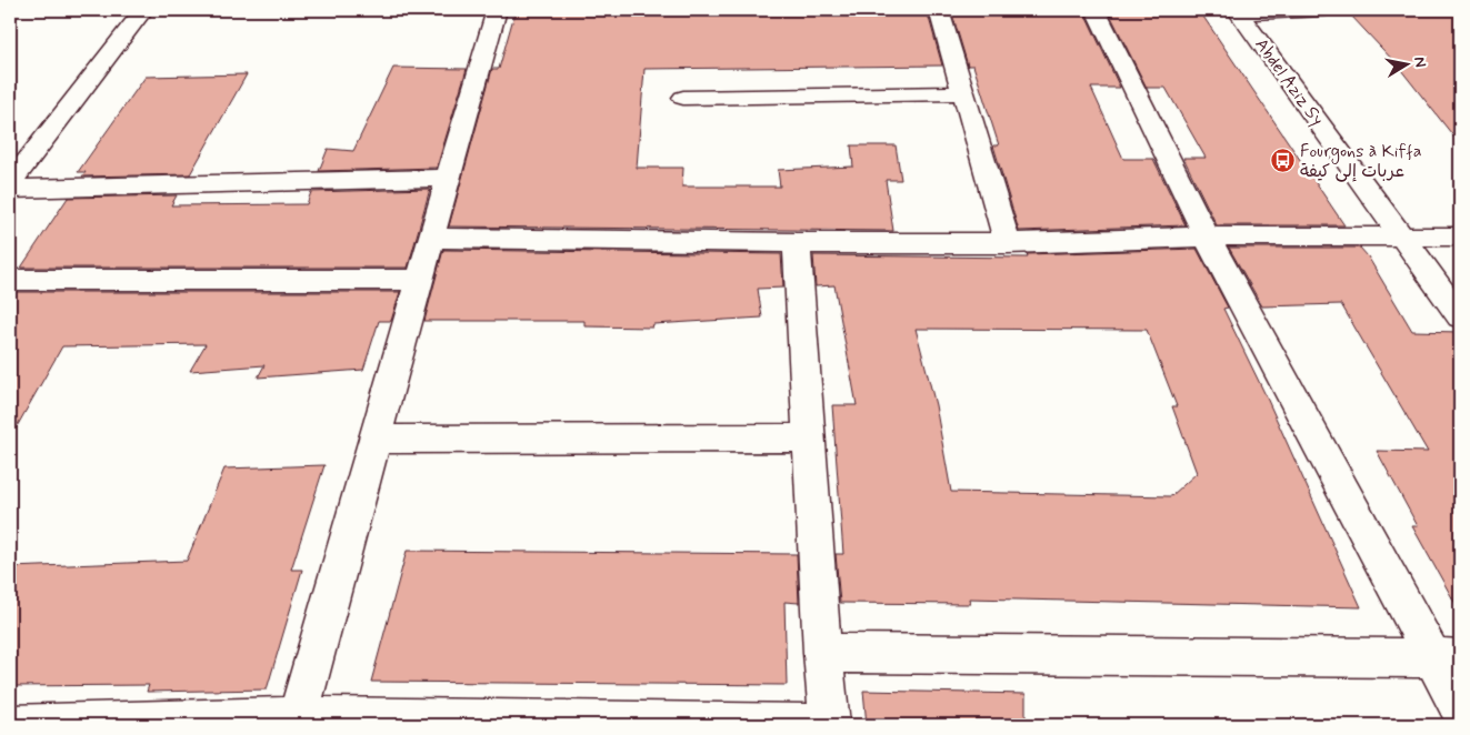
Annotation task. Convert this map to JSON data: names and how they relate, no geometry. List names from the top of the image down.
{
  "streets": {
    "street": ["Abdel Aziz Sy"]
  },
  "places": {
    "bus stop": ["Fourgons à Kiffa عربات إلى كيفة"]
  },
  "north": "right"
}
